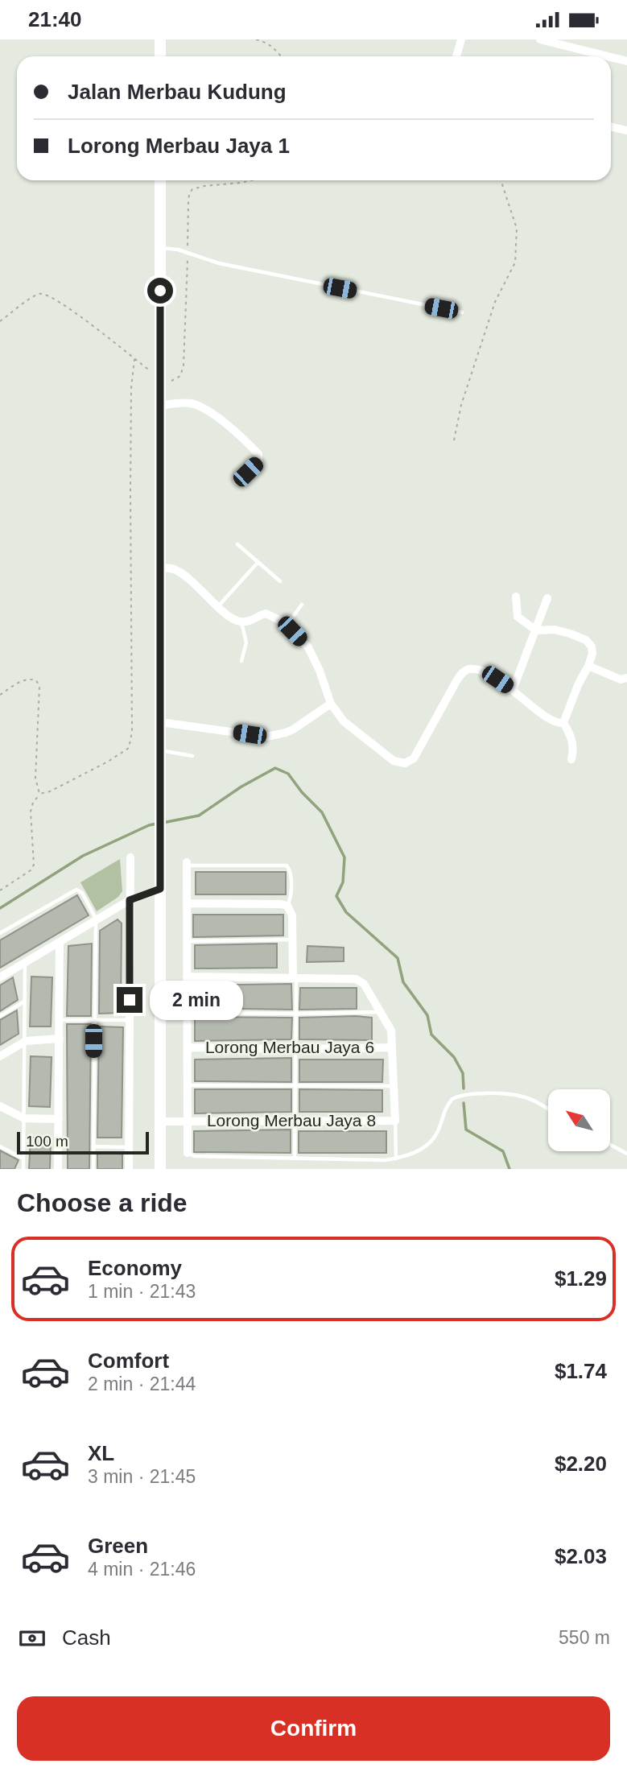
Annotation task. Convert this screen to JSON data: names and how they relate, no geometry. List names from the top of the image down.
{
  "streets": {
    "street": ["Lorong Merbau Jaya 6", "Lorong Merbau Jaya 8"]
  },
  "scale_bar": "100 m",
  "north": "top left",
  "page": {
    "status": "21:40",
    "banner": ["Jalan Merbau Kudung", "Lorong Merbau Jaya 1"],
    "bubble": "2 min",
    "scale": "100 m",
    "heading": "Choose a ride",
    "list": [
      {
        "name": "Economy",
        "note": "1 min · 21:43",
        "value": "$1.29"
      },
      {
        "name": "Comfort",
        "note": "2 min · 21:44",
        "value": "$1.74"
      },
      {
        "name": "XL",
        "note": "3 min · 21:45",
        "value": "$2.20"
      },
      {
        "name": "Green",
        "note": "4 min · 21:46",
        "value": "$2.03"
      }
    ],
    "pay": ["Cash", "550 m"],
    "buttons": "Confirm"
  }
}
